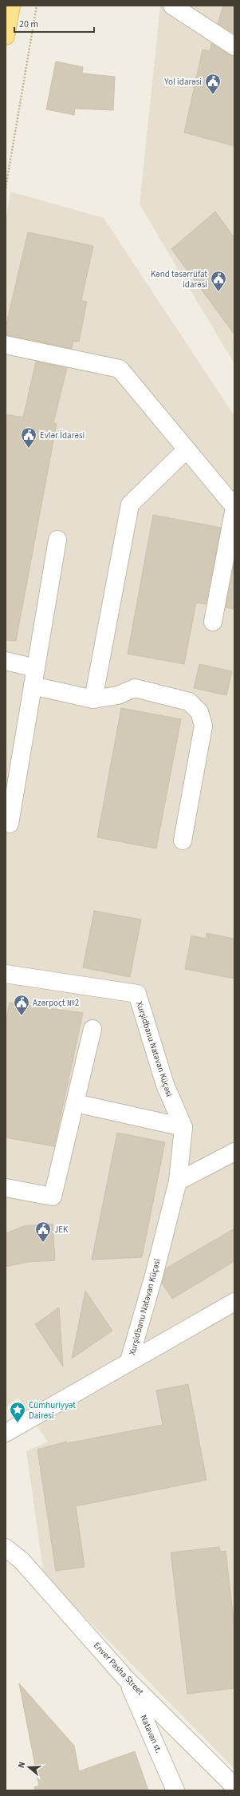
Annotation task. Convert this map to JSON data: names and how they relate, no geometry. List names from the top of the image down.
{
  "streets": {
    "street": ["Xurşidbanu Natəvan Küçəsi", "Enver Pasha Street", "Natavan st."]
  },
  "crossings": [
    ["Enver Pasha Street", "Natavan st."]
  ],
  "places": {
    "public building": [
      "Yol idarəsi",
      "Kənd təsərrüfat idarəsi",
      "Evlər İdarəsi",
      "Azərpoçt №2",
      "JEK"
    ],
    "place": ["Cümhuriyyət Dairəsi"]
  },
  "scale_bar": "20 m",
  "north": "left"
}
